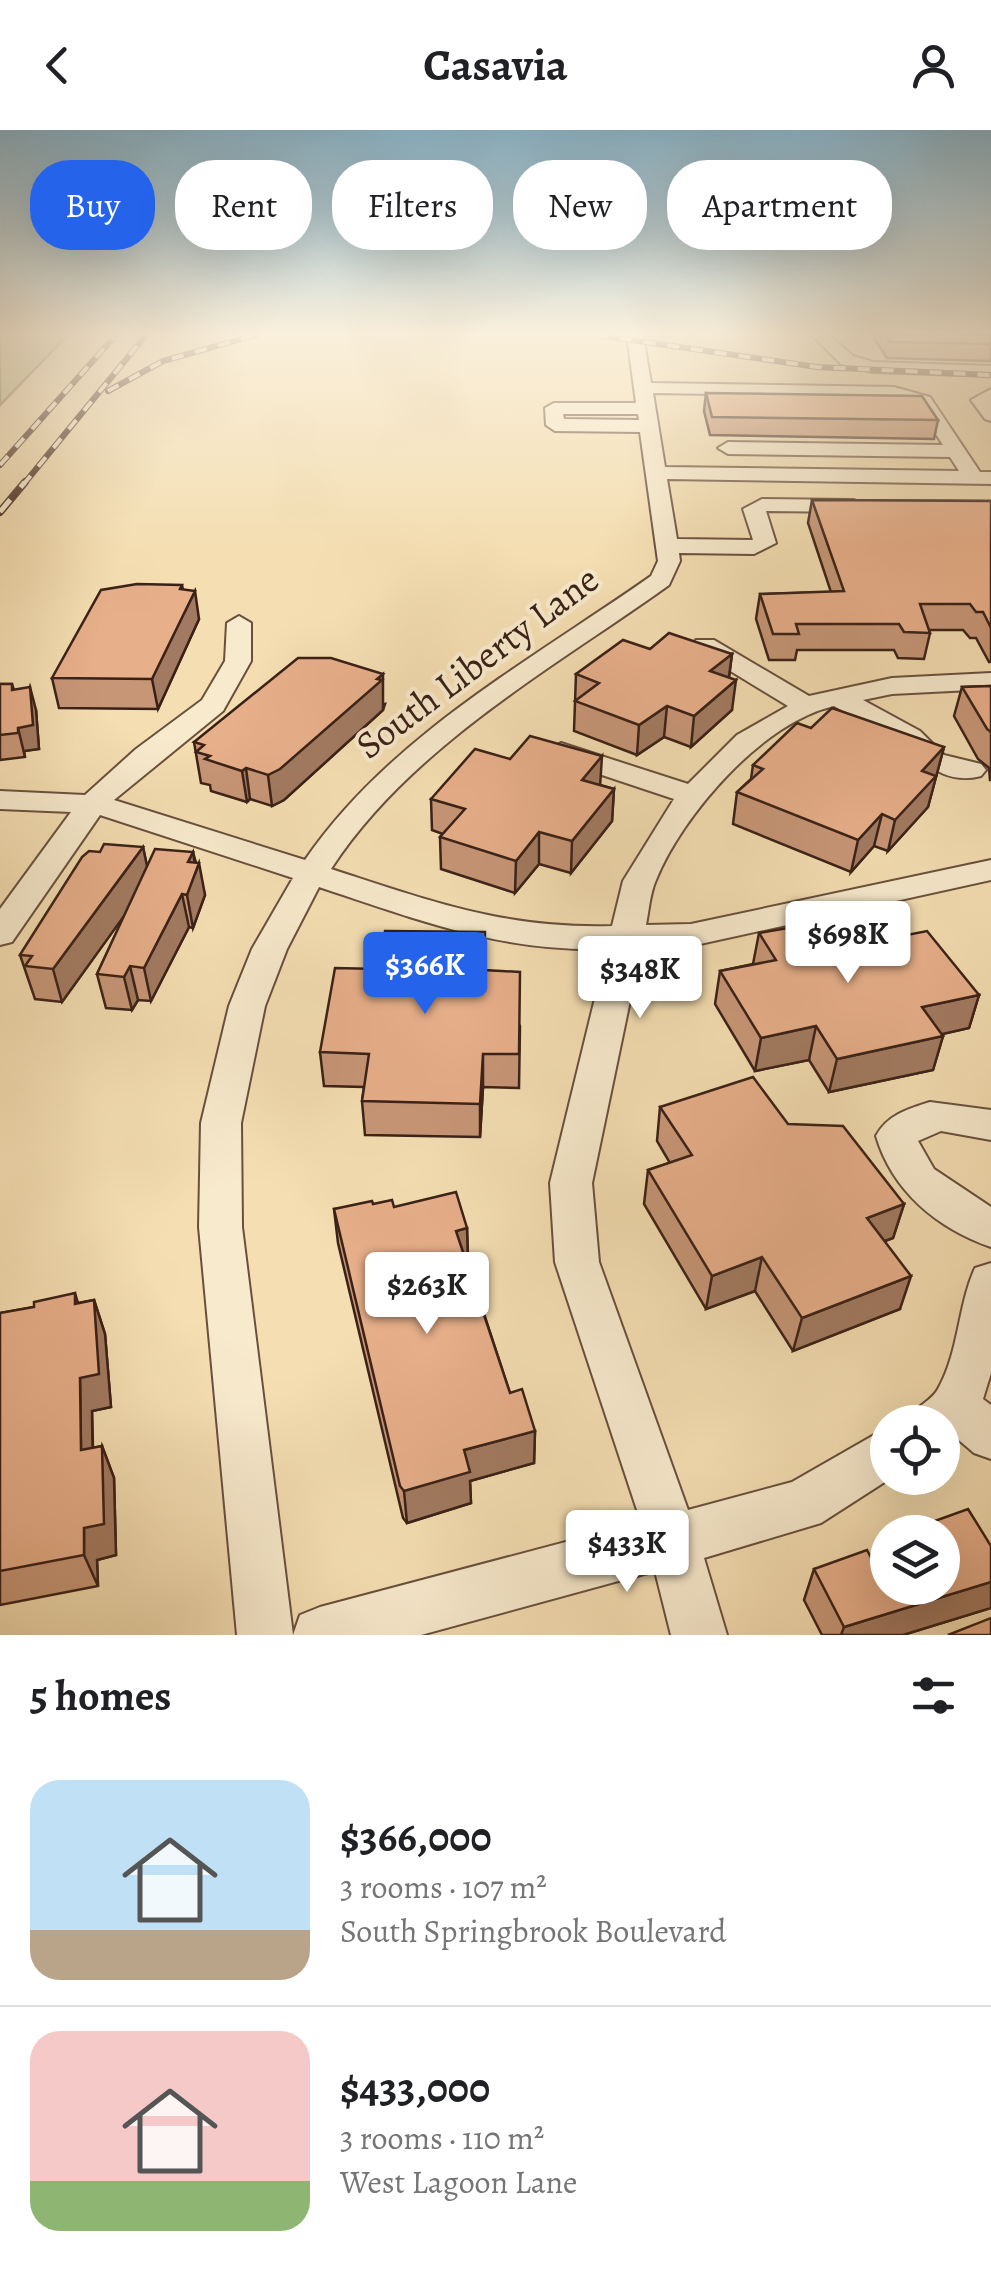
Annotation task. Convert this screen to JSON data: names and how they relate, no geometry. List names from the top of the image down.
{
  "streets": {
    "street": ["South Liberty Lane"]
  },
  "page": {
    "header": "Casavia",
    "chip": [
      "Buy",
      "Rent",
      "Filters",
      "New",
      "Apartment"
    ],
    "price": [
      "$698K",
      "$366K",
      "$348K",
      "$263K",
      "$433K"
    ],
    "heading": "5 homes",
    "list": [
      {
        "name": "$366,000",
        "note": "3 rooms · 107 m² · South Springbrook Boulevard"
      },
      {
        "name": "$433,000",
        "note": "3 rooms · 110 m² · West Lagoon Lane"
      }
    ]
  }
}
